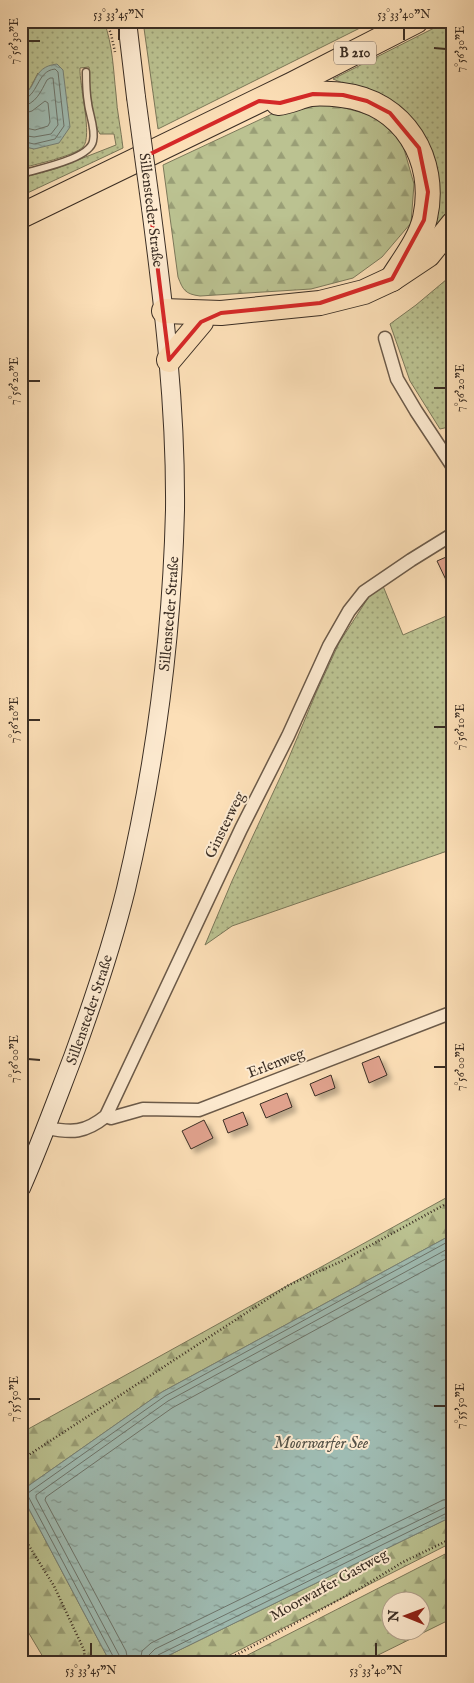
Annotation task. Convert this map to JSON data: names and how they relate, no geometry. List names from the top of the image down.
{
  "streets": {
    "highway": ["B 210"],
    "street": ["Sillensteder Straße", "Ginsterweg", "Erlenweg"],
    "path": ["Moorwarfer Gastweg"]
  },
  "crossings": [
    ["Ginsterweg", "Erlenweg"]
  ],
  "water": ["Moorwarfer See"],
  "north": "left",
  "coordinates": [
    "53°33'45\"N",
    "53°33'40\"N",
    "7°56'30\"E",
    "7°56'20\"E",
    "7°56'10\"E",
    "7°56'00\"E",
    "7°55'50\"E"
  ]
}
